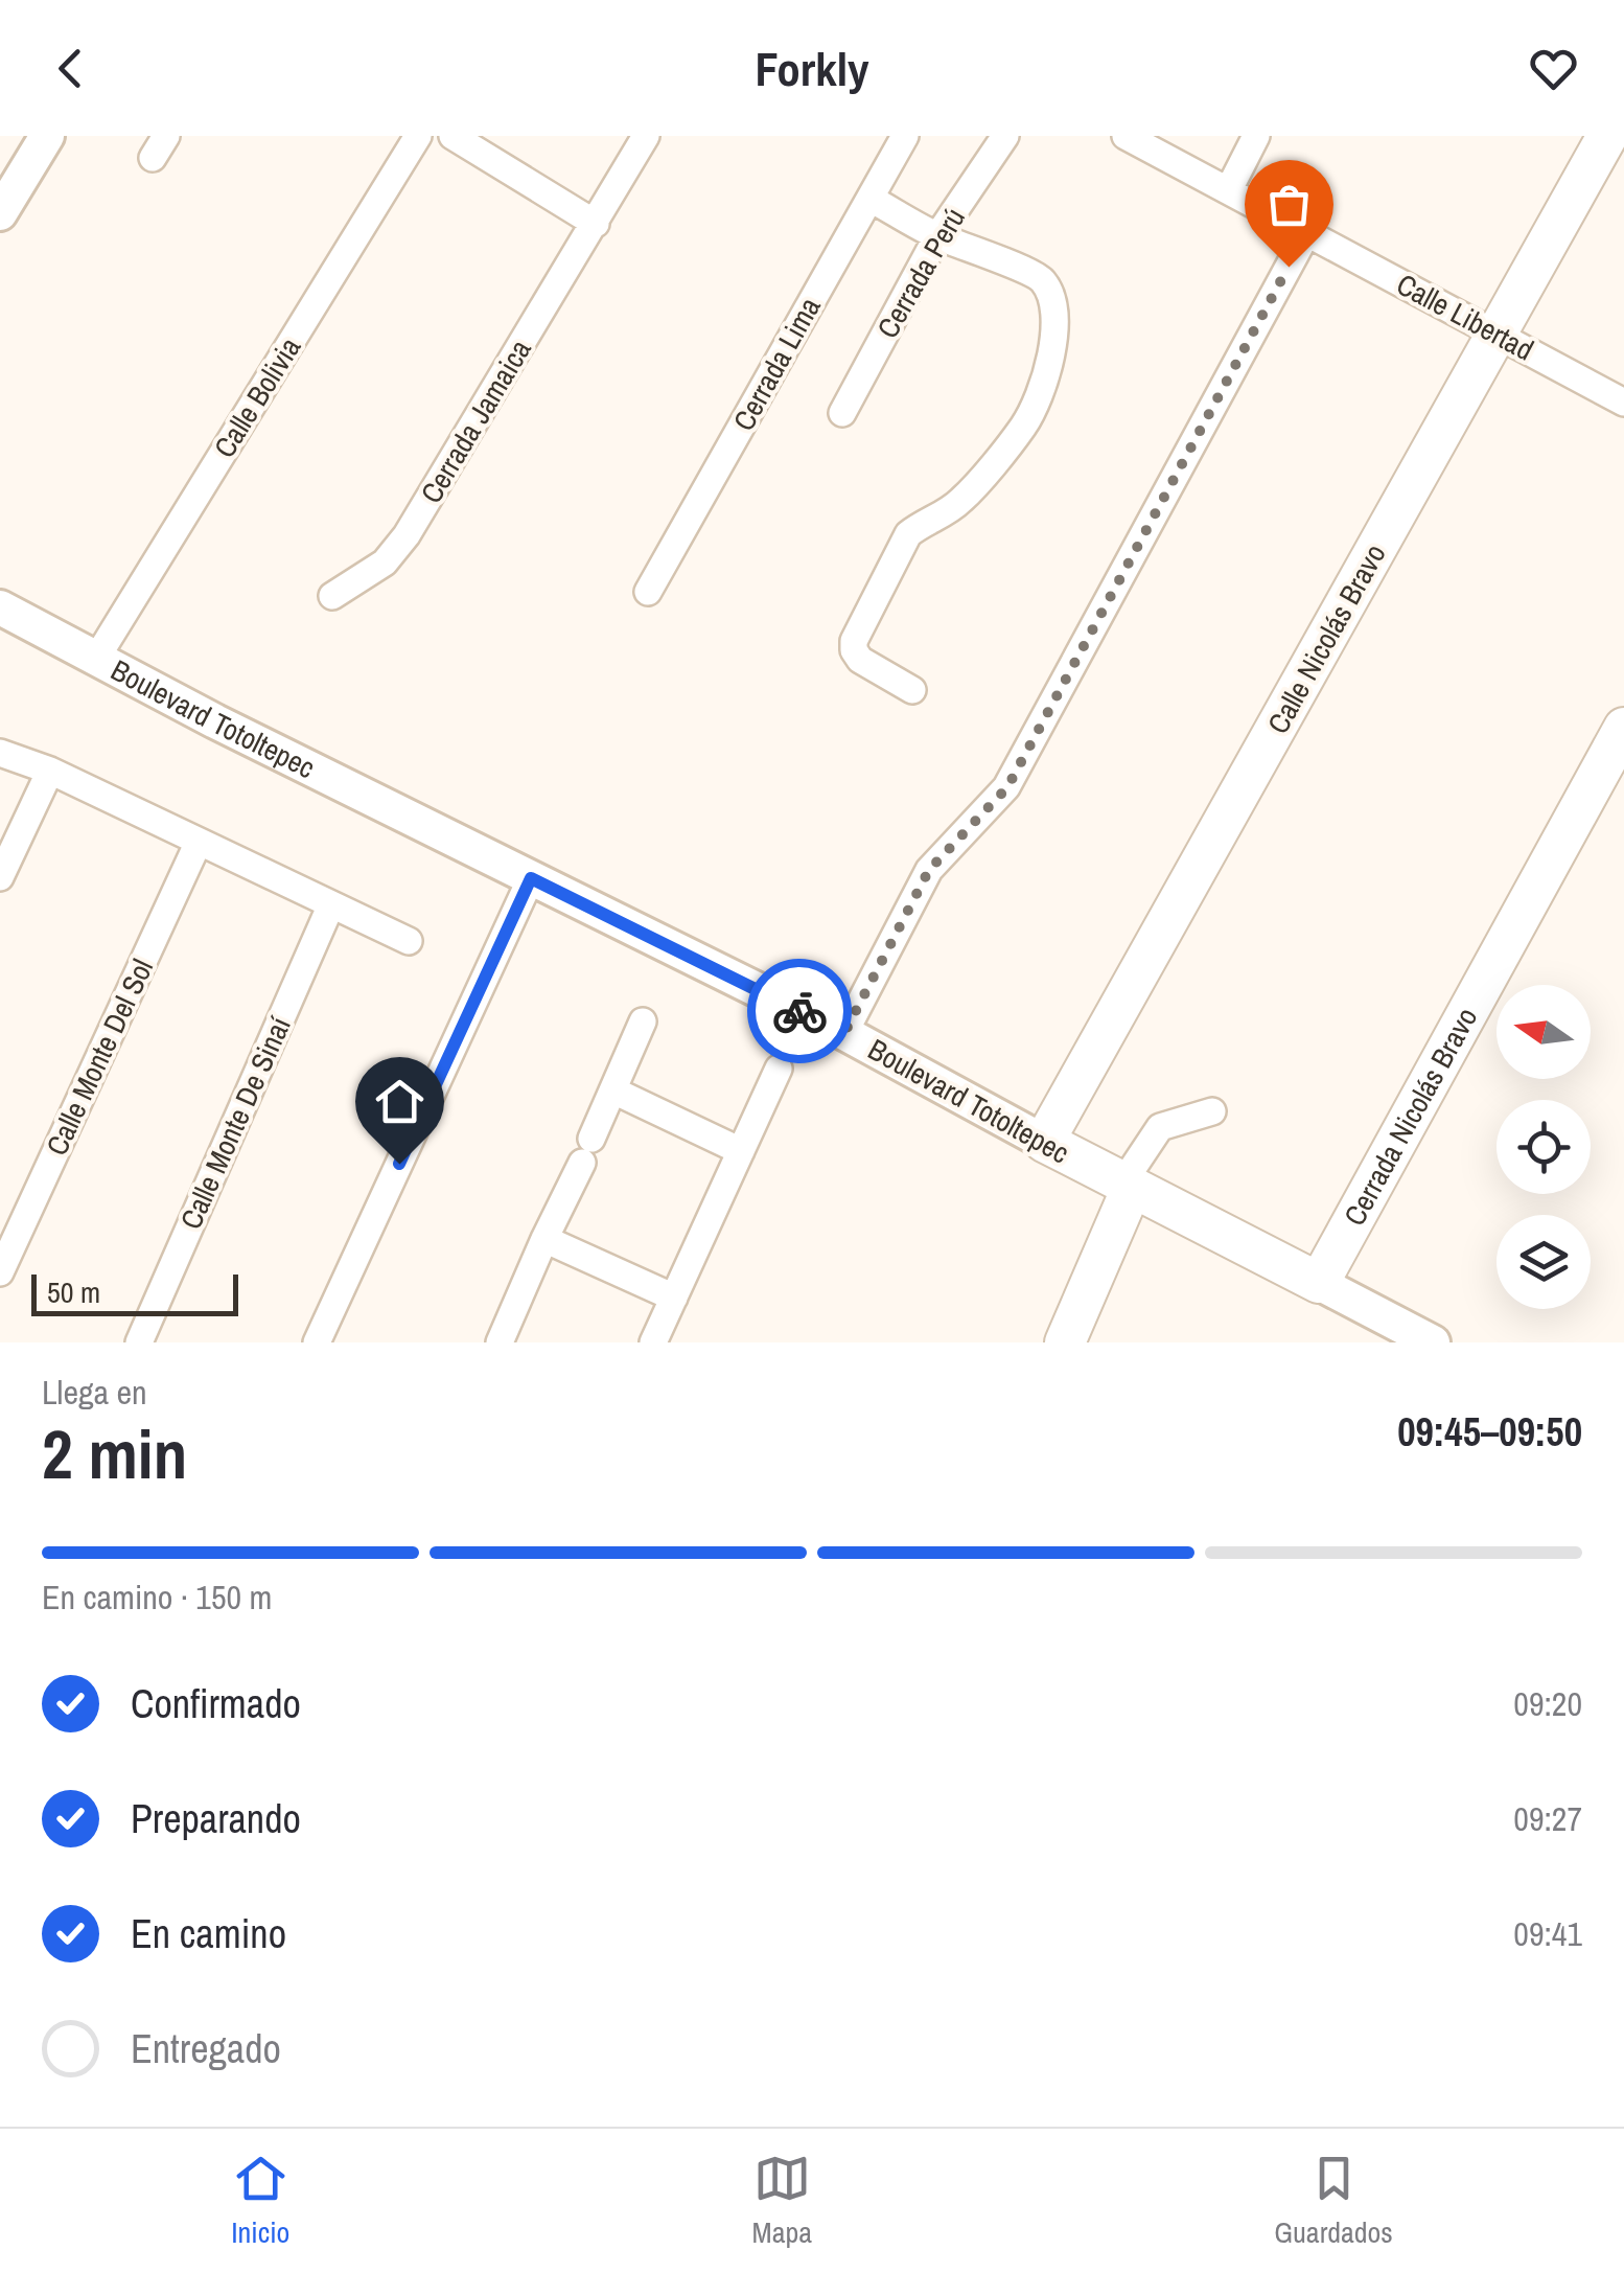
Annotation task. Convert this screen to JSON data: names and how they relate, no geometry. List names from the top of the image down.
{
  "streets": {
    "main road": ["Calle Nicolás Bravo", "Boulevard Totoltepec", "Cerrada Nicolás Bravo"],
    "street": [
      "Cerrada Perú",
      "Calle Libertad",
      "Cerrada Lima",
      "Calle Bolivia",
      "Cerrada Jamaica",
      "Calle Monte Del Sol",
      "Calle Monte De Sinaí"
    ]
  },
  "crossings": [
    ["Calle Libertad", "Calle Nicolás Bravo"],
    ["Calle Bolivia", "Boulevard Totoltepec"],
    ["Calle Nicolás Bravo", "Boulevard Totoltepec"],
    ["Boulevard Totoltepec", "Cerrada Nicolás Bravo"]
  ],
  "scale_bar": "50 m",
  "north": "left",
  "page": {
    "header": "Forkly",
    "scale": "50 m",
    "heading": ["2 min", "Llega en", "09:45–09:50"],
    "bar": "En camino · 150 m",
    "list": [
      ["Confirmado", "09:20"],
      ["Preparando", "09:27"],
      ["En camino", "09:41"],
      "Entregado"
    ],
    "tabs": ["Inicio", "Mapa", "Guardados"]
  }
}
